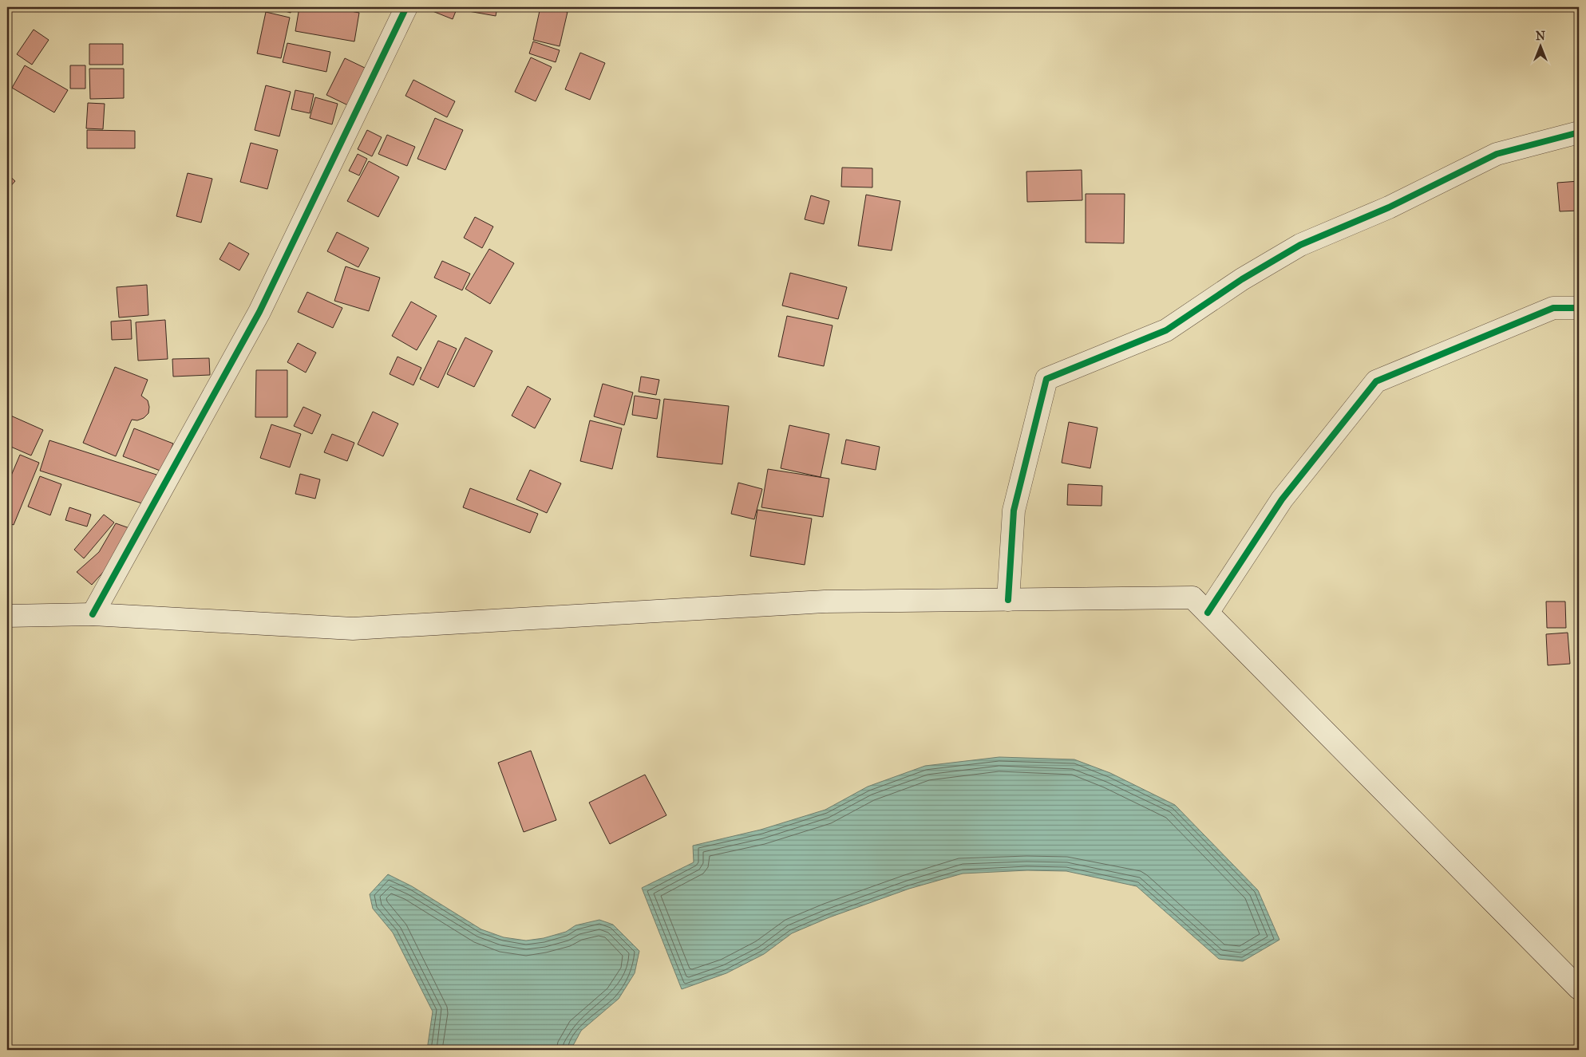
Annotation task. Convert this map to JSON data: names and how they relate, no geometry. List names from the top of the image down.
{
  "north": "top"
}
